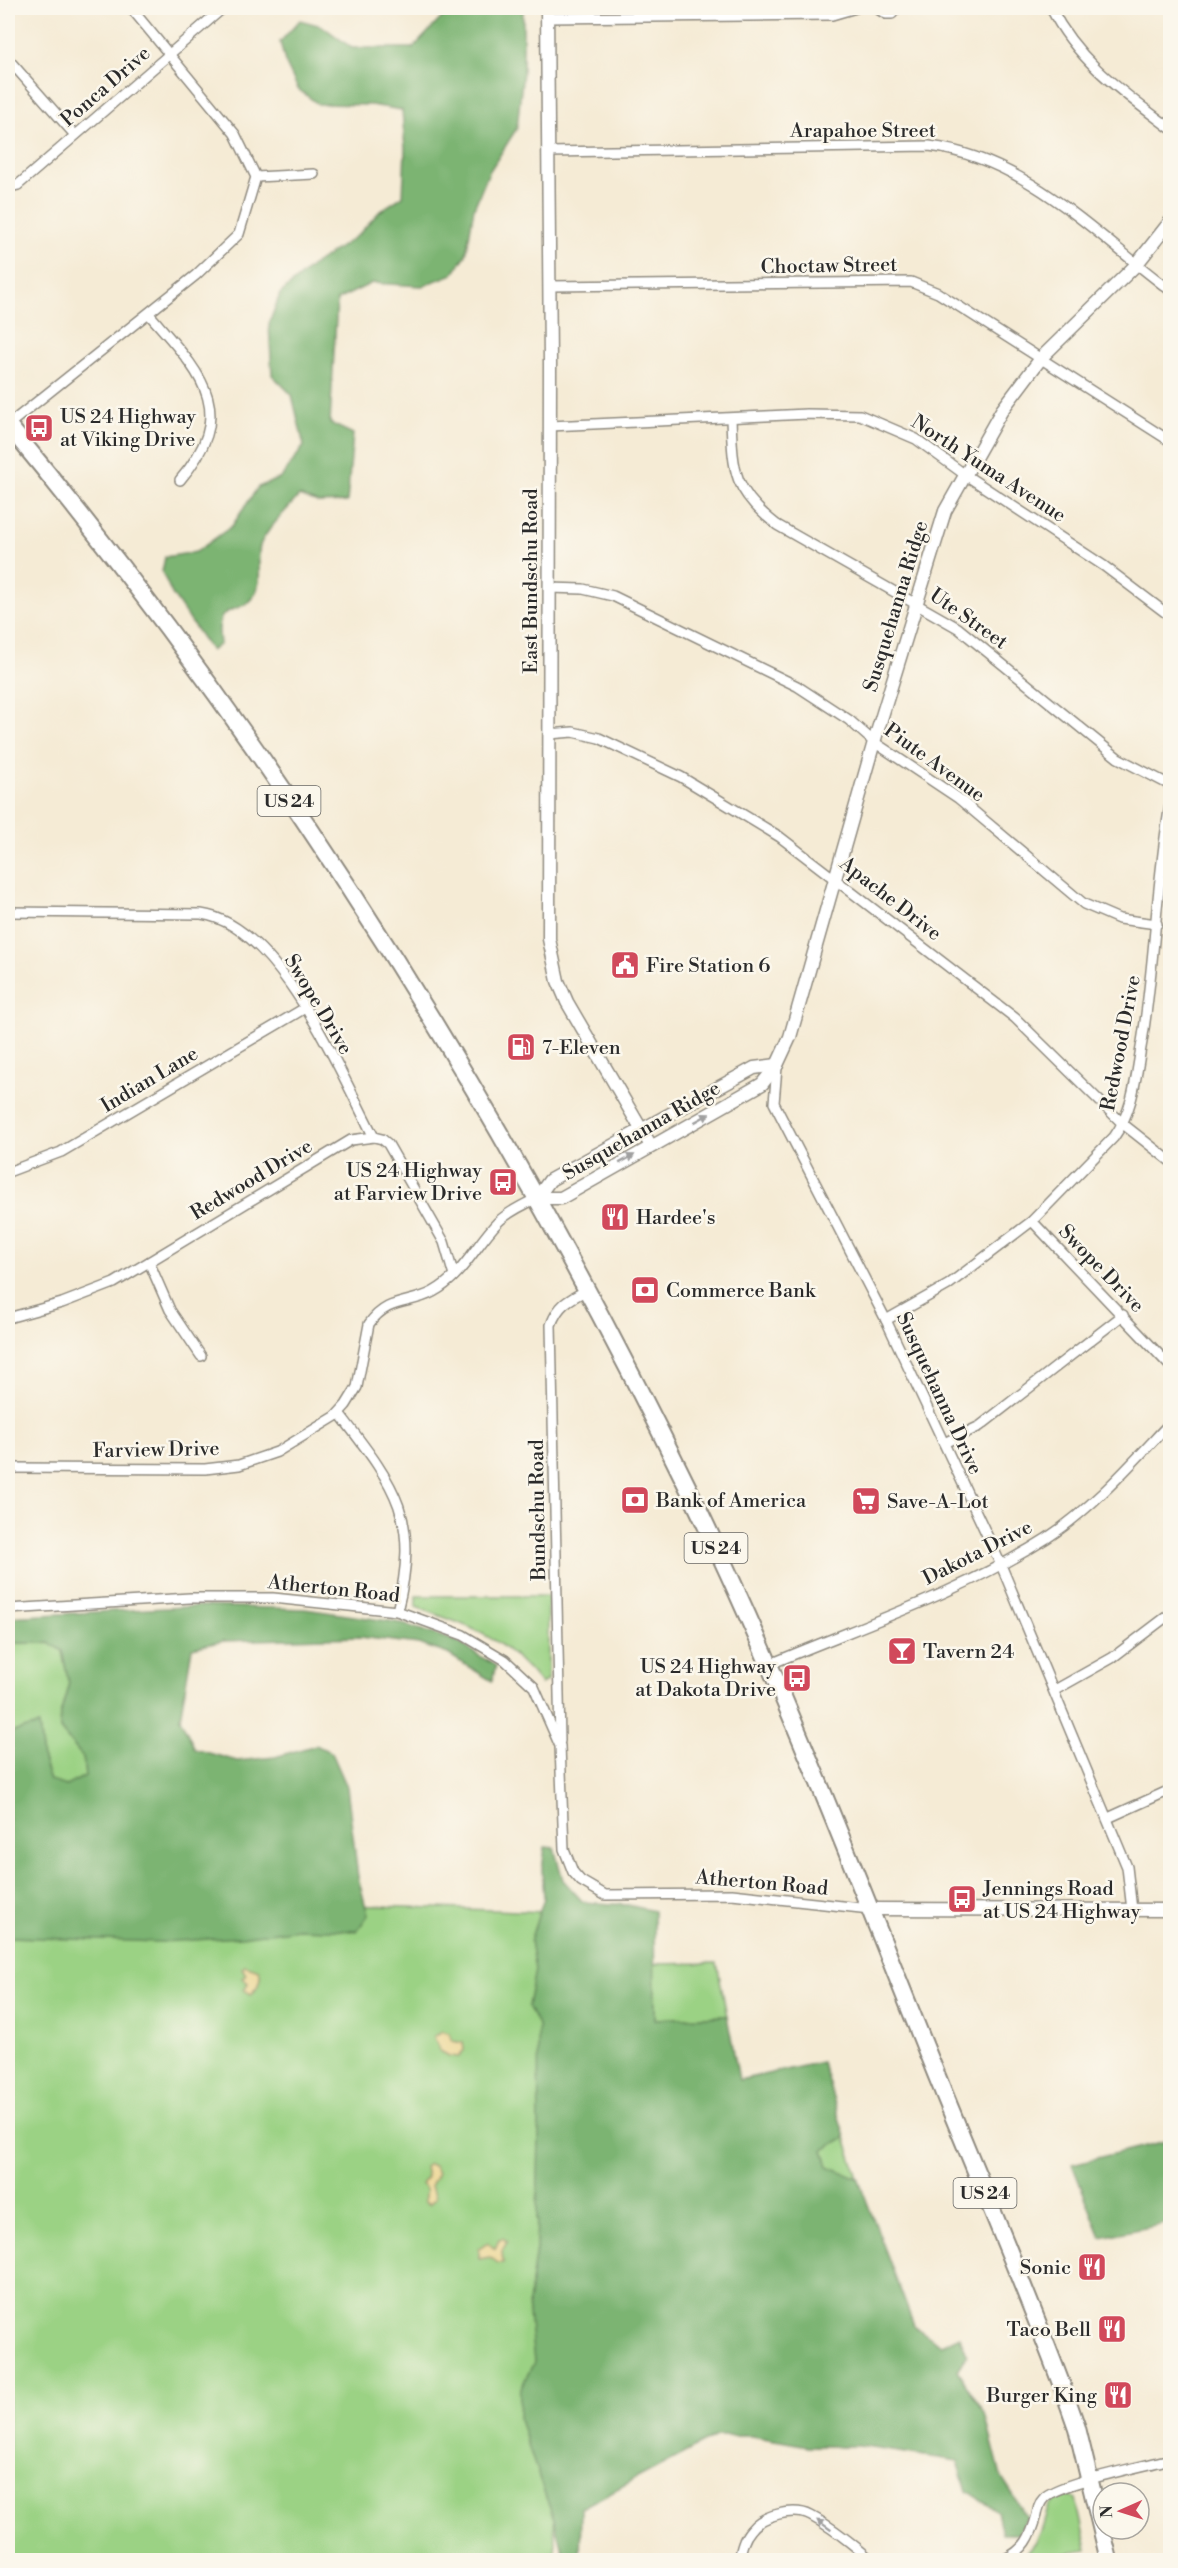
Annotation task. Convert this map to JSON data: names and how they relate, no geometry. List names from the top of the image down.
{
  "streets": {
    "highway": ["US 24"],
    "street": [
      "Ponca Drive",
      "Arapahoe Street",
      "Choctaw Street",
      "North Yuma Avenue",
      "East Bundschu Road",
      "Susquehanna Ridge",
      "Ute Street",
      "Piute Avenue",
      "Apache Drive",
      "Swope Drive",
      "Redwood Drive",
      "Indian Lane",
      "Susquehanna Drive",
      "Farview Drive",
      "Bundschu Road",
      "Dakota Drive",
      "Atherton Road"
    ]
  },
  "crossings": [
    ["Arapahoe Street", "East Bundschu Road"],
    ["Arapahoe Street", "Susquehanna Ridge"],
    ["Choctaw Street", "East Bundschu Road"],
    ["Choctaw Street", "Susquehanna Ridge"],
    ["North Yuma Avenue", "East Bundschu Road"],
    ["North Yuma Avenue", "Susquehanna Ridge"],
    ["North Yuma Avenue", "Ute Street"],
    ["East Bundschu Road", "Susquehanna Ridge"],
    ["East Bundschu Road", "Piute Avenue"],
    ["East Bundschu Road", "Apache Drive"],
    ["Susquehanna Ridge", "Ute Street"],
    ["Susquehanna Ridge", "Piute Avenue"],
    ["Susquehanna Ridge", "US 24"],
    ["Susquehanna Ridge", "Apache Drive"],
    ["Susquehanna Ridge", "Susquehanna Drive"],
    ["Susquehanna Ridge", "Farview Drive"],
    ["Piute Avenue", "Redwood Drive"],
    ["US 24", "Farview Drive"],
    ["US 24", "Bundschu Road"],
    ["US 24", "Dakota Drive"],
    ["US 24", "Atherton Road"],
    ["Apache Drive", "Redwood Drive"],
    ["Swope Drive", "Redwood Drive"],
    ["Swope Drive", "Indian Lane"],
    ["Swope Drive", "Farview Drive"],
    ["Redwood Drive", "Susquehanna Drive"],
    ["Susquehanna Drive", "Dakota Drive"],
    ["Bundschu Road", "Atherton Road"]
  ],
  "places": {
    "bus stop": [
      "US 24 Highway at Viking Drive",
      "US 24 Highway at Farview Drive",
      "US 24 Highway at Dakota Drive",
      "Jennings Road at US 24 Highway"
    ],
    "public building": ["Fire Station 6"],
    "fuel station": ["7-Eleven"],
    "restaurant": [
      "Hardee's",
      "Sonic",
      "Taco Bell",
      "Burger King"
    ],
    "bank": ["Commerce Bank", "Bank of America"],
    "supermarket": ["Save-A-Lot"],
    "bar": ["Tavern 24"]
  },
  "north": "left"
}
